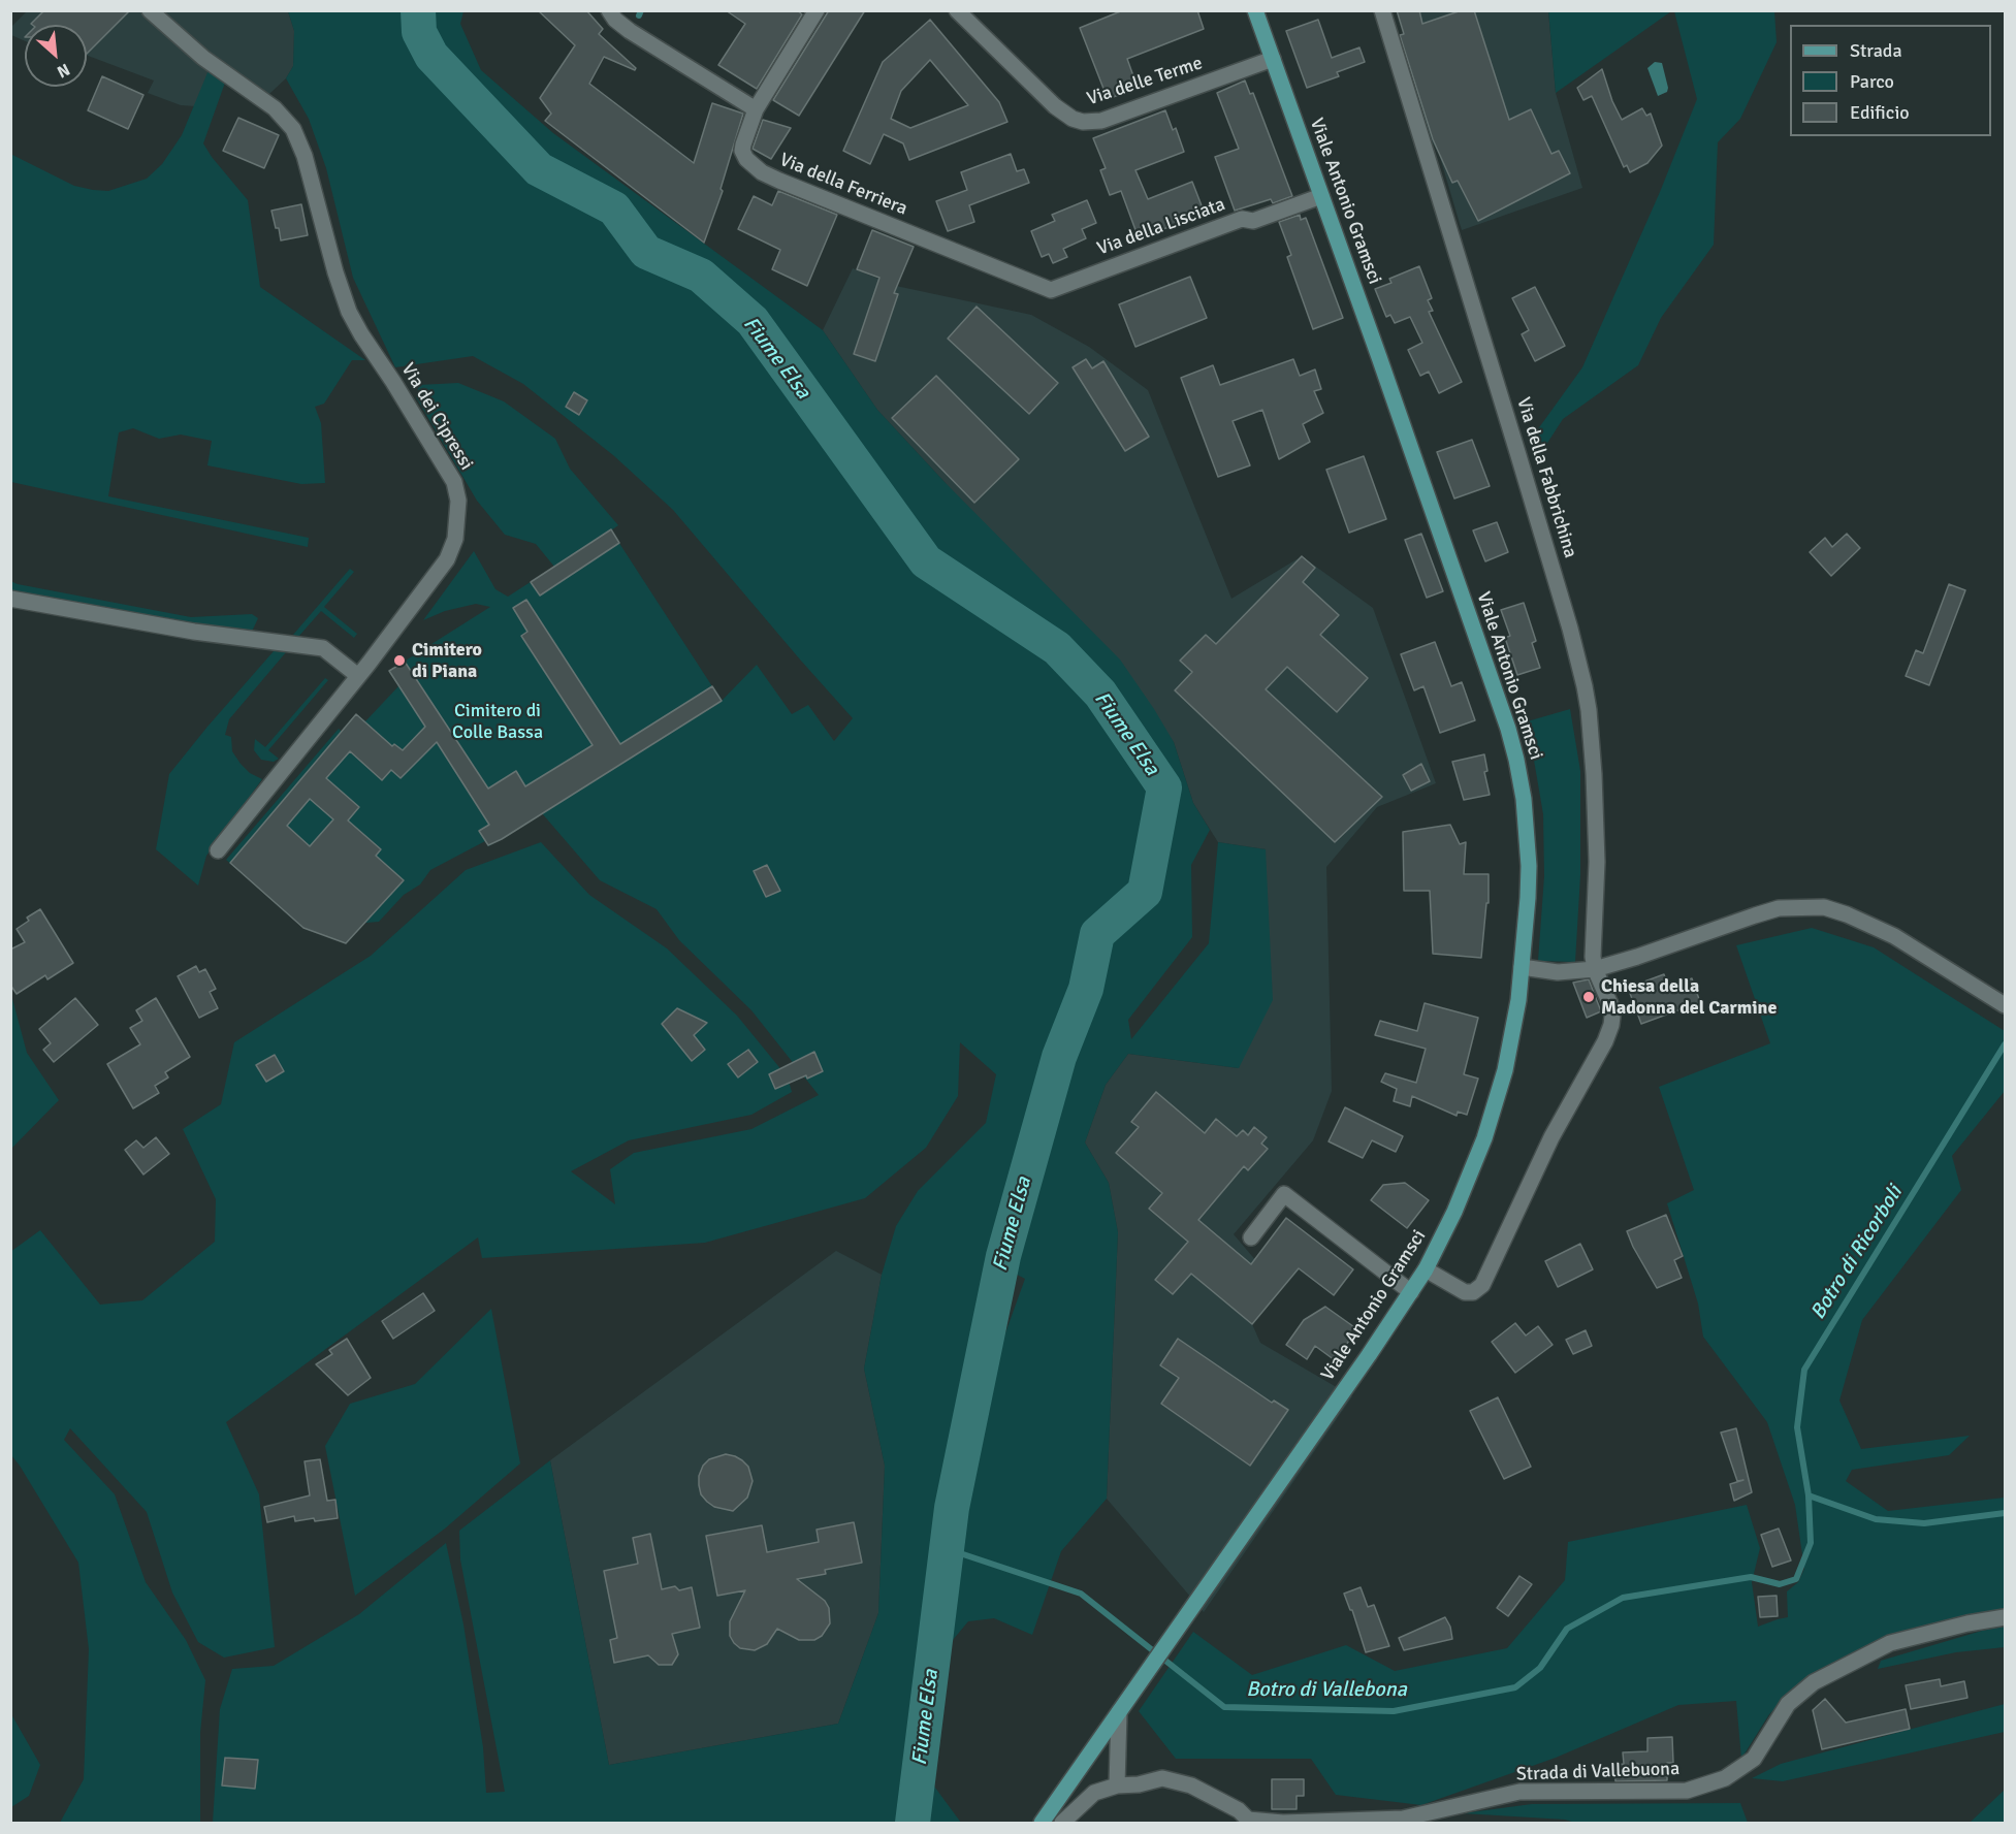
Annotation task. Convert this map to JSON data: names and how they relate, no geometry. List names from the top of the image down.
{
  "streets": {
    "main road": ["Viale Antonio Gramsci"],
    "street": [
      "Via delle Terme",
      "Via della Ferriera",
      "Via della Lisciata",
      "Via dei Cipressi",
      "Via della Fabbrichina",
      "Strada di Vallebuona"
    ]
  },
  "crossings": [
    ["Via delle Terme", "Viale Antonio Gramsci"],
    ["Via della Ferriera", "Via della Lisciata"],
    ["Viale Antonio Gramsci", "Via della Lisciata"],
    ["Viale Antonio Gramsci", "Via della Fabbrichina"]
  ],
  "water": ["Fiume Elsa", "Botro di Ricorboli", "Botro di Vallebona"],
  "parks": ["Cimitero di Colle Bassa"],
  "places": ["Cimitero di Piana", "Chiesa della Madonna del Carmine"],
  "legend": ["Strada", "Parco", "Edificio"],
  "north": "bottom right"
}
